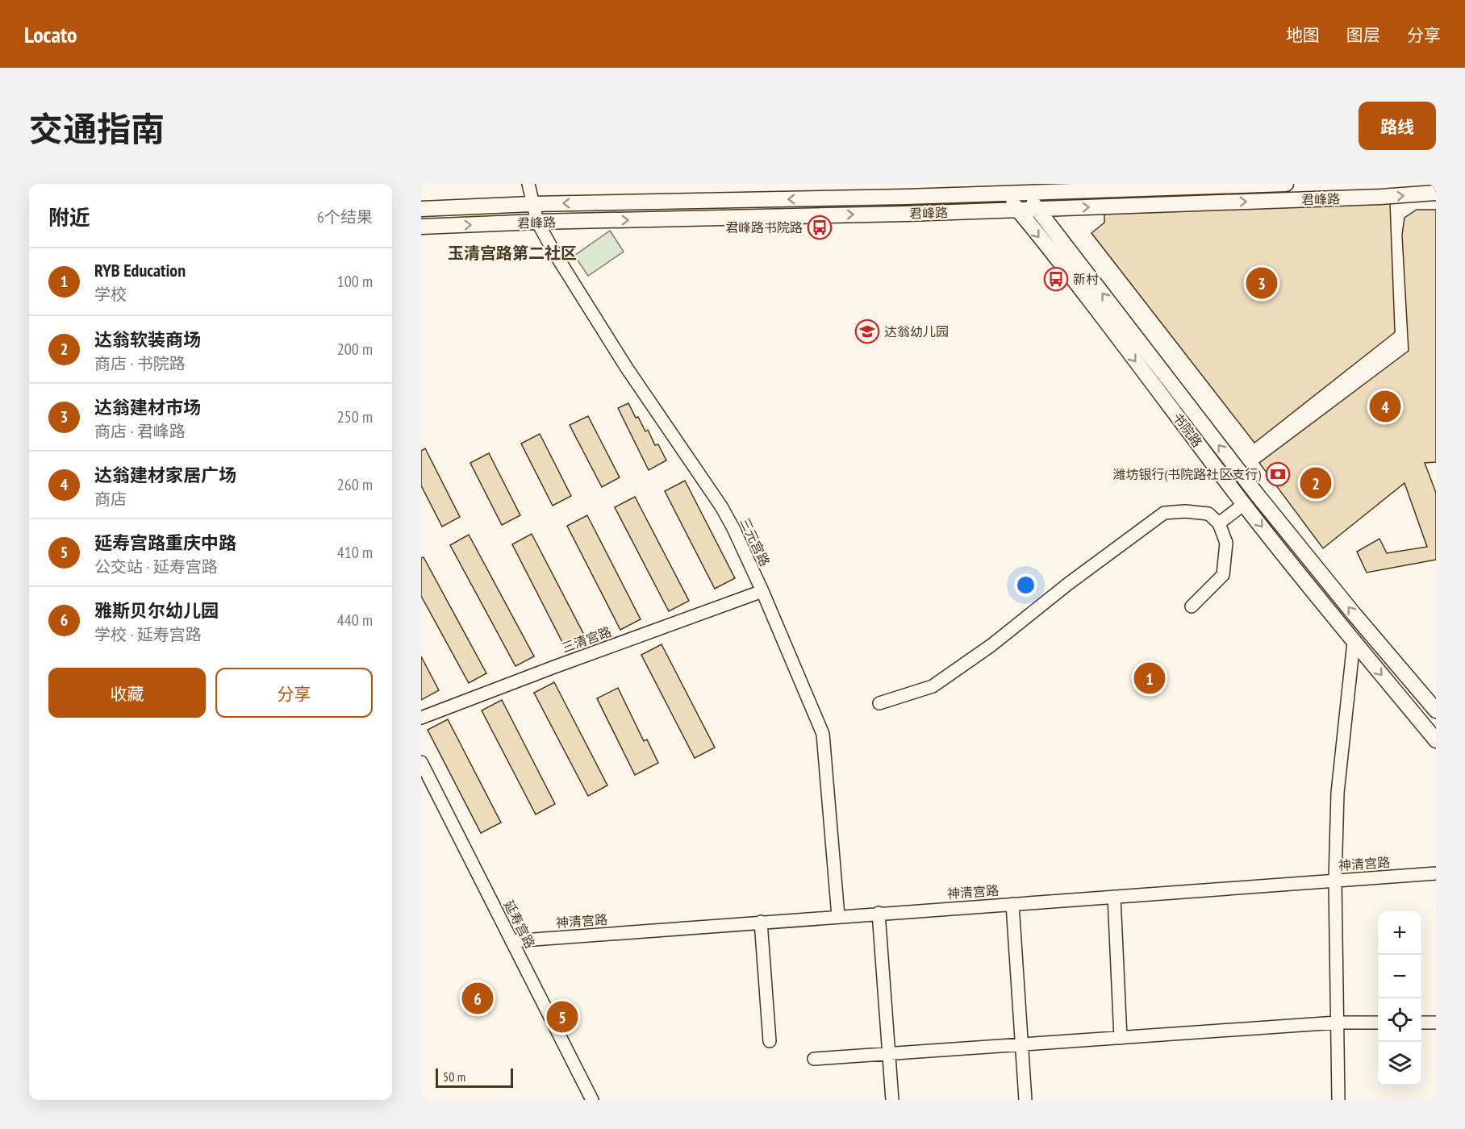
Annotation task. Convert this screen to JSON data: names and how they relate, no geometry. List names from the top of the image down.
{
  "streets": {
    "main road": ["君峰路", "书院路"],
    "street": [
      "三元宫路",
      "三清宫路",
      "神清宫路",
      "延寿宫路"
    ]
  },
  "crossings": [
    ["君峰路", "书院路"],
    ["君峰路", "三元宫路"],
    ["三元宫路", "三清宫路"],
    ["三元宫路", "神清宫路"],
    ["神清宫路", "延寿宫路"]
  ],
  "districts": ["玉清宫路第二社区"],
  "places": {
    "bus stop": ["君峰路书院路", "新村"],
    "school or university": ["达翁幼儿园"],
    "bank": ["潍坊银行(书院路社区支行)"]
  },
  "scale_bar": "50 m",
  "page": {
    "header": "Locato",
    "nav": ["地图", "图层", "分享"],
    "title": "交通指南",
    "buttons": [
      "路线",
      ["收藏", "分享"]
    ],
    "heading": ["附近", "6个结果"],
    "list": [
      {
        "mark": "1",
        "name": "RYB Education",
        "note": "学校",
        "value": "100 m"
      },
      {
        "mark": "2",
        "name": "达翁软装商场",
        "note": "商店 · 书院路",
        "value": "200 m"
      },
      {
        "mark": "3",
        "name": "达翁建材市场",
        "note": "商店 · 君峰路",
        "value": "250 m"
      },
      {
        "mark": "4",
        "name": "达翁建材家居广场",
        "note": "商店",
        "value": "260 m"
      },
      {
        "mark": "5",
        "name": "延寿宫路重庆中路",
        "note": "公交站 · 延寿宫路",
        "value": "410 m"
      },
      {
        "mark": "6",
        "name": "雅斯贝尔幼儿园",
        "note": "学校 · 延寿宫路",
        "value": "440 m"
      }
    ],
    "pins": [
      "3",
      "4",
      "2",
      "1",
      "6",
      "5"
    ],
    "map_buttons": ["+", "−"],
    "scale": "50 m"
  }
}
